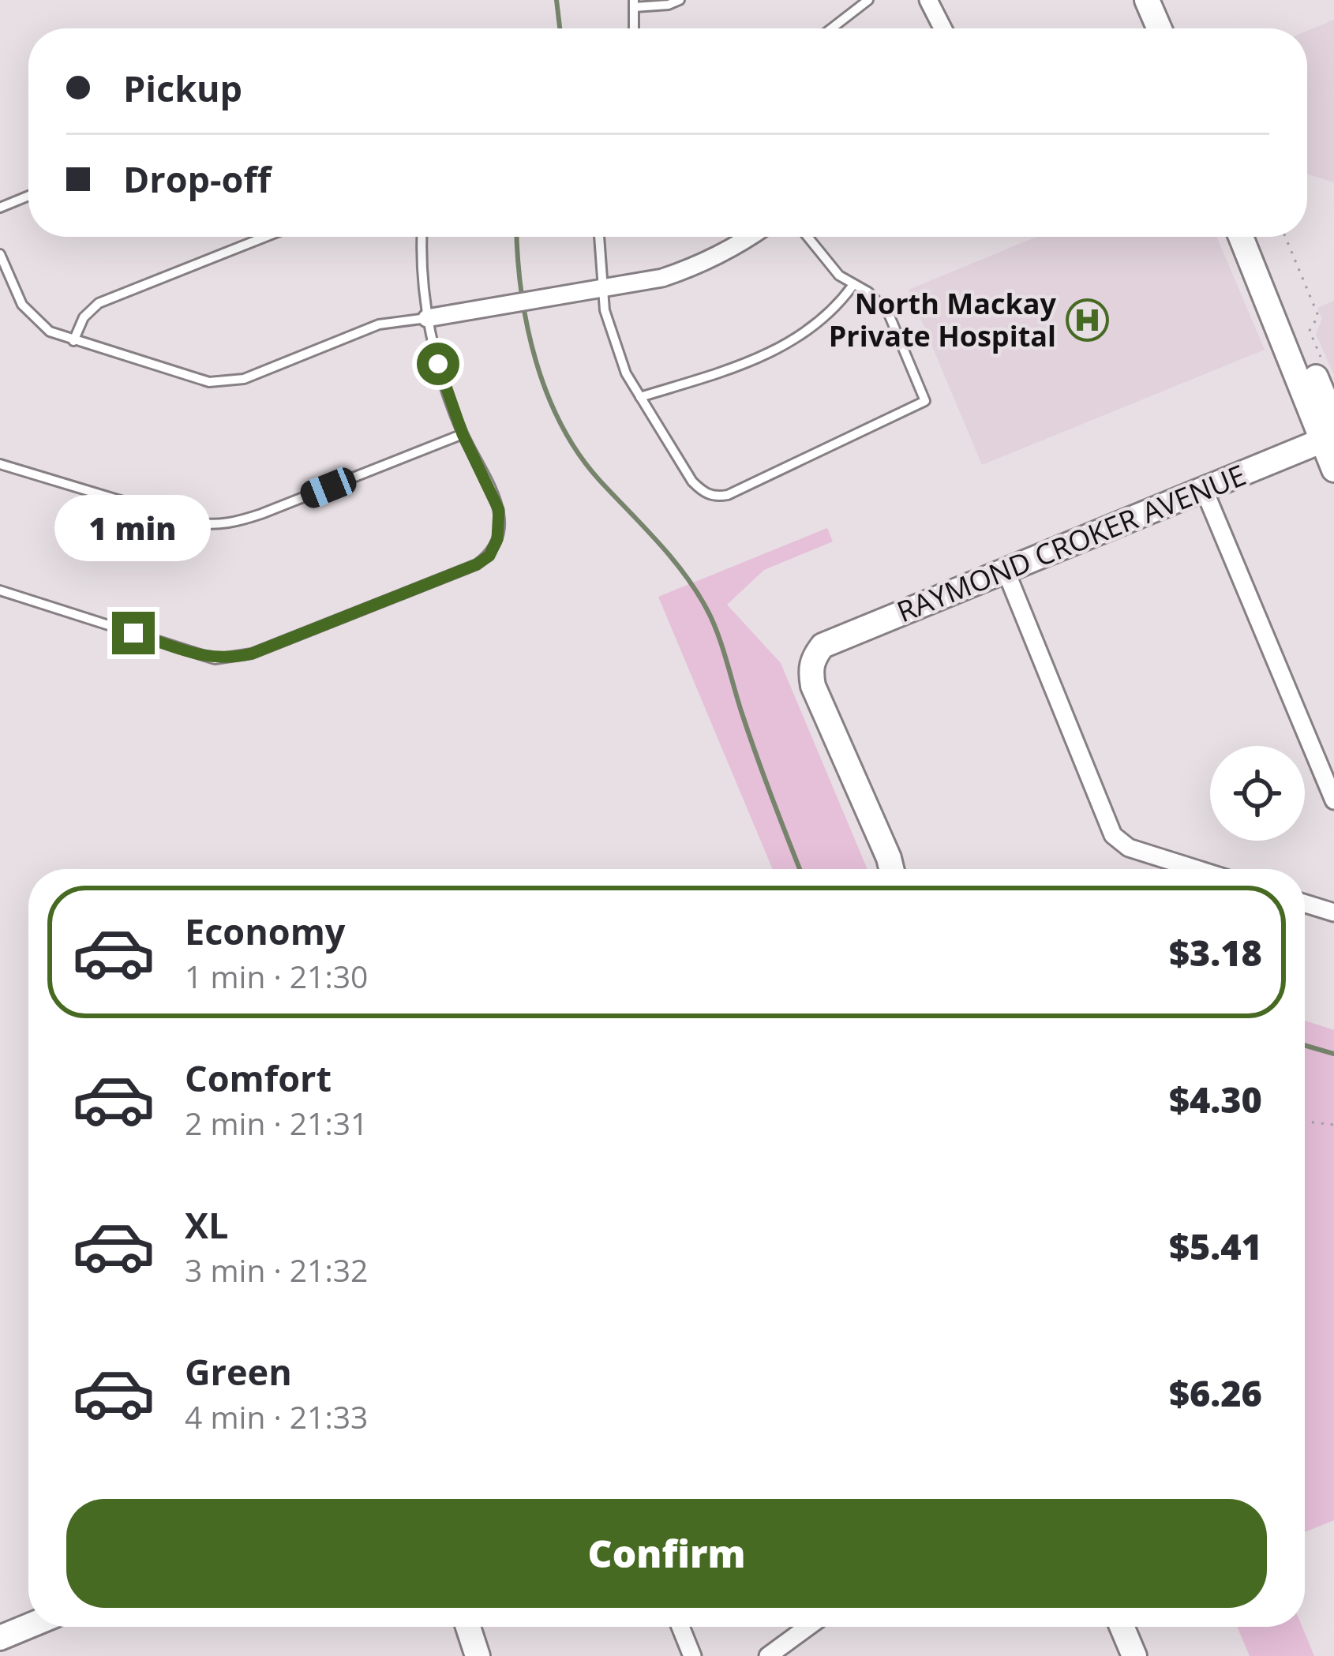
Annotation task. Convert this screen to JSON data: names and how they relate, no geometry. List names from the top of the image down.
{
  "streets": {
    "street": ["RAYMOND CROKER AVENUE"]
  },
  "places": {
    "hospital": ["North Mackay Private Hospital"]
  },
  "page": {
    "banner": ["Pickup", "Drop-off"],
    "bubble": "1 min",
    "list": [
      {
        "name": "Economy",
        "note": "1 min · 21:30",
        "value": "$3.18"
      },
      {
        "name": "Comfort",
        "note": "2 min · 21:31",
        "value": "$4.30"
      },
      {
        "name": "XL",
        "note": "3 min · 21:32",
        "value": "$5.41"
      },
      {
        "name": "Green",
        "note": "4 min · 21:33",
        "value": "$6.26"
      }
    ],
    "buttons": "Confirm"
  }
}
